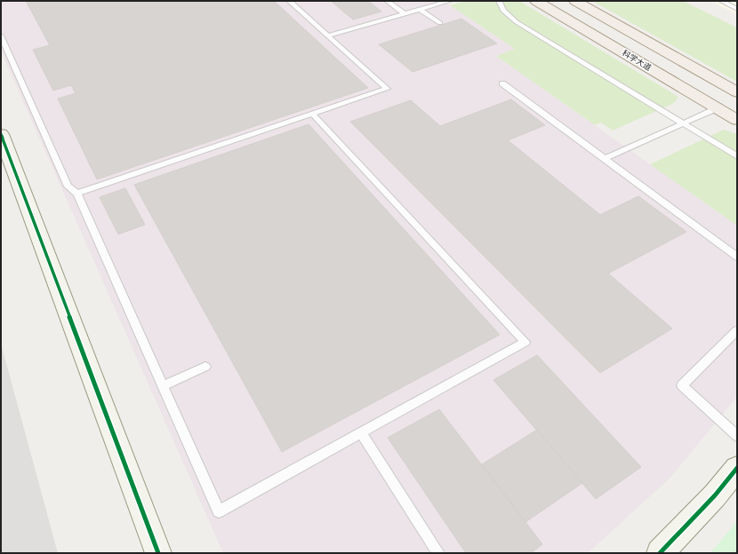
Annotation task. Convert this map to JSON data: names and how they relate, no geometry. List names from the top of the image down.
{
  "streets": {
    "main road": ["科学大道"]
  }
}
